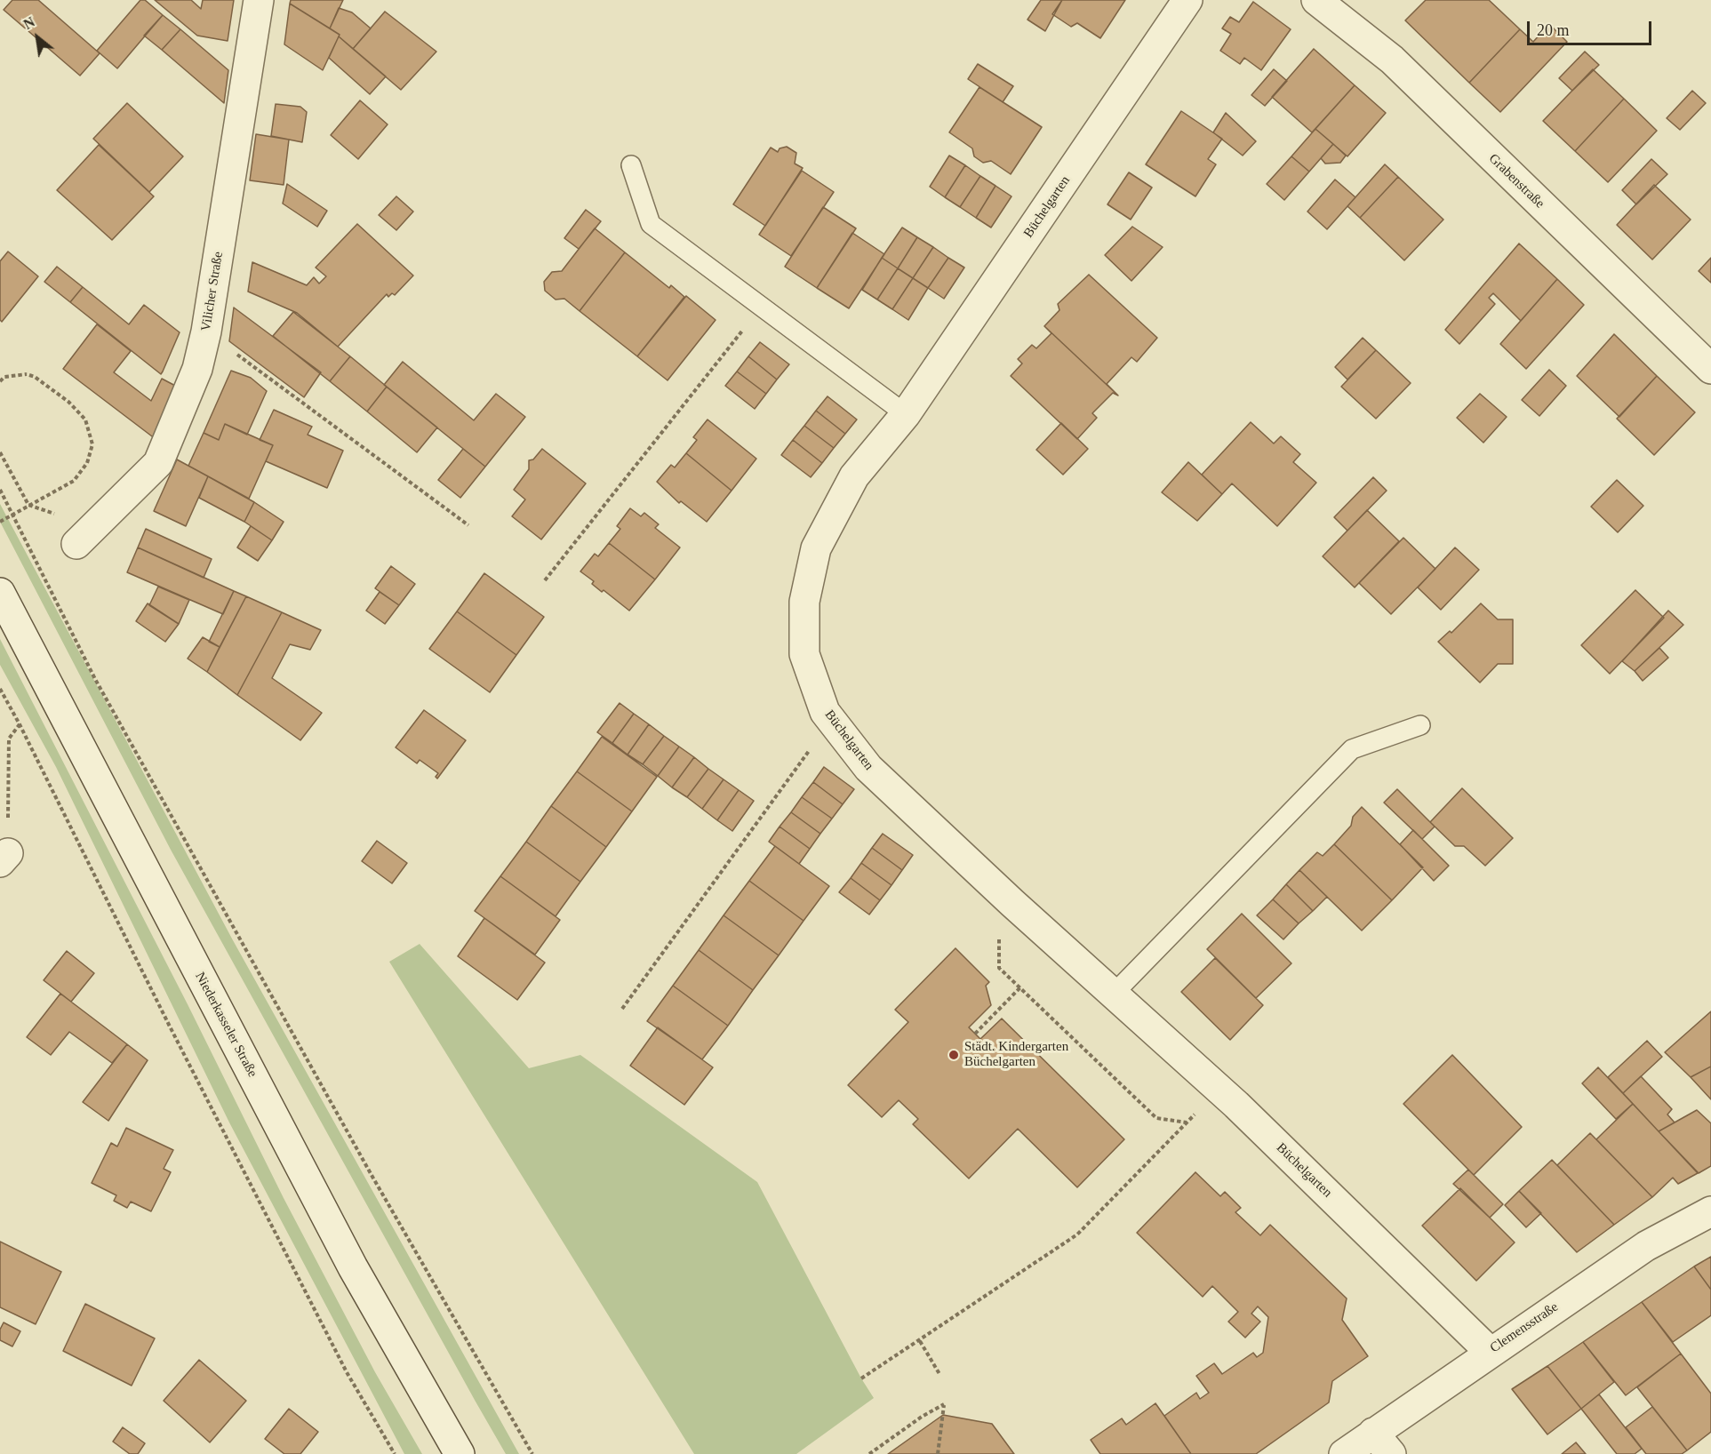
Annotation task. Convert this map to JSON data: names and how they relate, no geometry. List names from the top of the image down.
{
  "streets": {
    "street": [
      "Grabenstraße",
      "Büchelgarten",
      "Vilicher Straße",
      "Niederkasseler Straße",
      "Clemensstraße"
    ]
  },
  "crossings": [
    ["Büchelgarten", "Clemensstraße"]
  ],
  "places": ["Städt. Kindergarten Büchelgarten"],
  "scale_bar": "20 m",
  "north": "top left"
}
